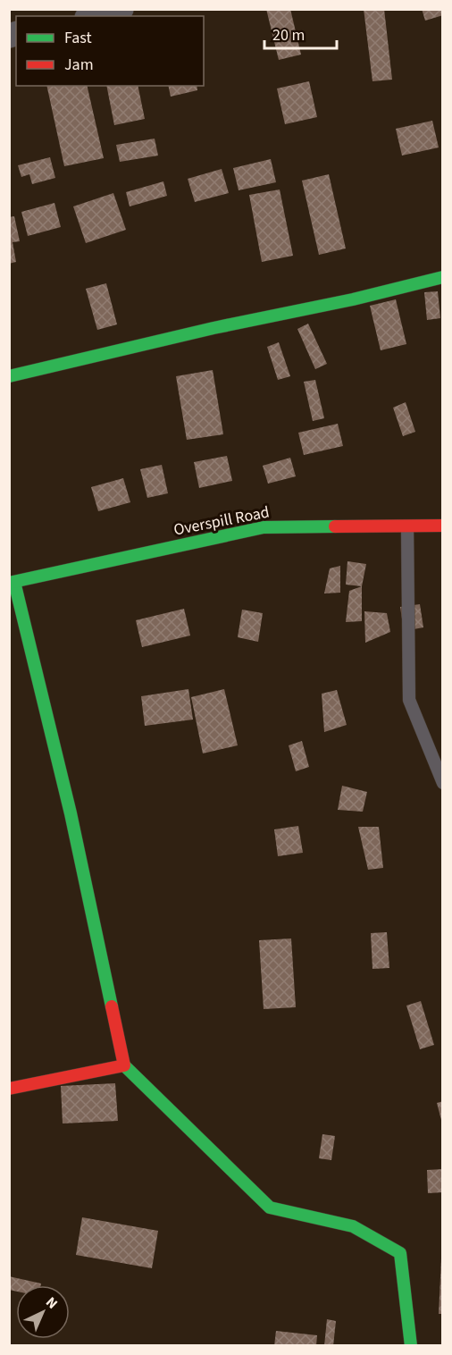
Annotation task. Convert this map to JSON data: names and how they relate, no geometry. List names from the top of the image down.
{
  "streets": {
    "street": ["Overspill Road"]
  },
  "legend": ["Fast", "Jam"],
  "scale_bar": "20 m",
  "north": "top right"
}
